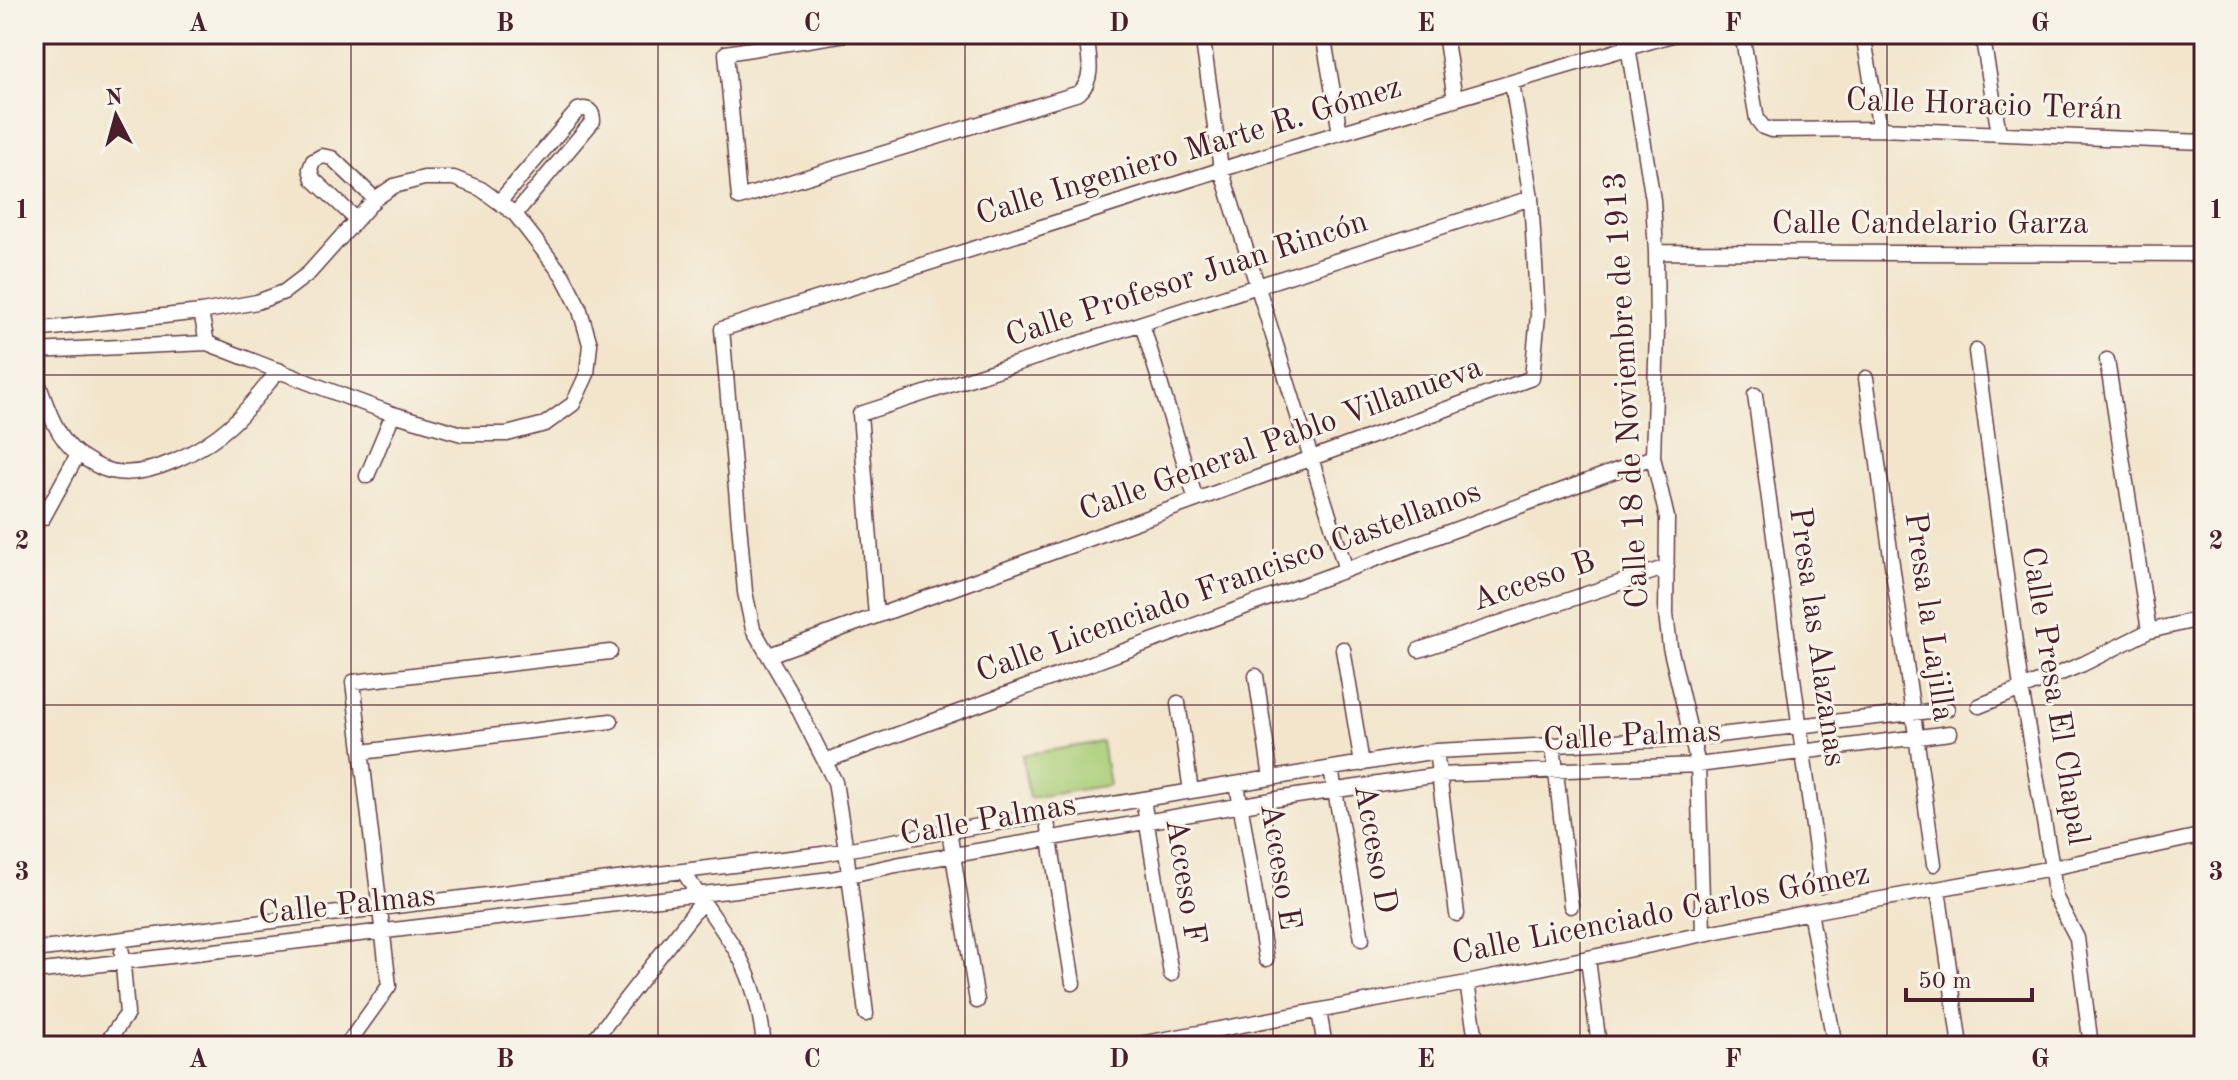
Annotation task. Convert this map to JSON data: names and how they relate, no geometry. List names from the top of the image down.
{
  "streets": {
    "street": [
      "Calle Horacio Terán",
      "Calle Ingeniero Marte R. Gómez",
      "Calle Candelario Garza",
      "Calle Profesor Juan Rincón",
      "Calle 18 de Noviembre de 1913",
      "Calle General Pablo Villanueva",
      "Acceso B",
      "Calle Licenciado Francisco Castellanos",
      "Presa la Lajilla",
      "Presa las Alazanas",
      "Calle Presa El Chapal",
      "Calle Palmas",
      "Acceso D",
      "Acceso E",
      "Acceso F",
      "Calle Licenciado Carlos Gómez"
    ]
  },
  "crossings": [
    ["Calle Ingeniero Marte R. Gómez", "Calle 18 de Noviembre de 1913"],
    ["Calle Ingeniero Marte R. Gómez", "Calle General Pablo Villanueva"],
    ["Calle Candelario Garza", "Calle 18 de Noviembre de 1913"],
    ["Calle Profesor Juan Rincón", "Calle General Pablo Villanueva"],
    ["Calle 18 de Noviembre de 1913", "Acceso B"],
    ["Calle 18 de Noviembre de 1913", "Calle Licenciado Francisco Castellanos"],
    ["Calle 18 de Noviembre de 1913", "Calle Palmas"],
    ["Calle 18 de Noviembre de 1913", "Calle Licenciado Carlos Gómez"],
    ["Presa la Lajilla", "Calle Palmas"],
    ["Presa las Alazanas", "Calle Palmas"],
    ["Calle Presa El Chapal", "Calle Licenciado Carlos Gómez"],
    ["Calle Palmas", "Acceso D"],
    ["Calle Palmas", "Acceso E"],
    ["Calle Palmas", "Acceso F"]
  ],
  "scale_bar": "50 m",
  "north": "top",
  "grid": {
    "columns": [
      "A",
      "B",
      "C",
      "D",
      "E",
      "F",
      "G"
    ],
    "rows": ["1", "2", "3"]
  }
}
